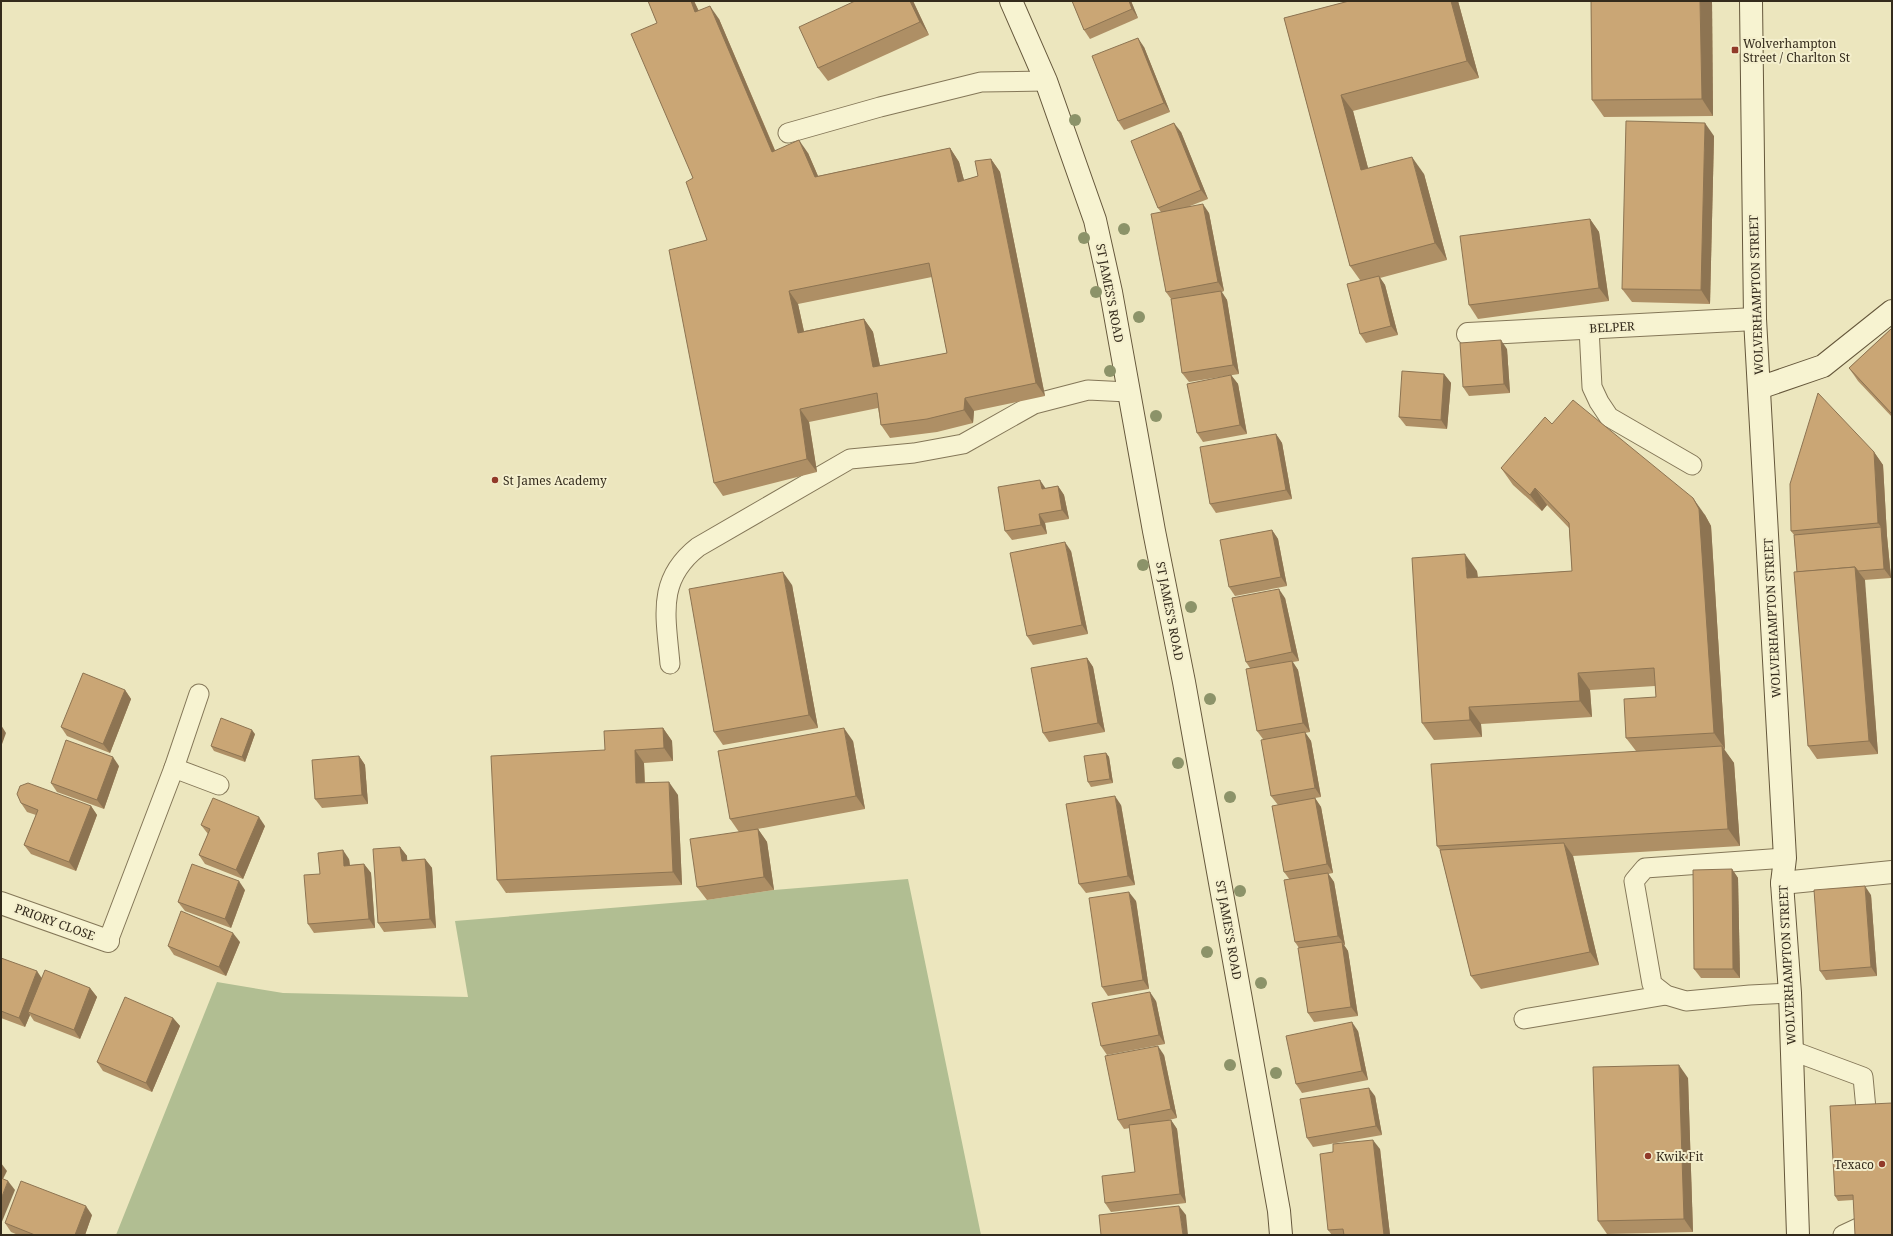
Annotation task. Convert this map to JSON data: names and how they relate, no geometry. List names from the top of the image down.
{
  "streets": {
    "street": [
      "ST JAMES'S ROAD",
      "WOLVERHAMPTON STREET",
      "BELPER",
      "PRIORY CLOSE"
    ]
  },
  "crossings": [
    ["WOLVERHAMPTON STREET", "BELPER"]
  ],
  "places": {
    "transit": ["Wolverhampton Street / Charlton St"],
    "other": ["St James Academy", "Kwik Fit", "Texaco"]
  }
}
